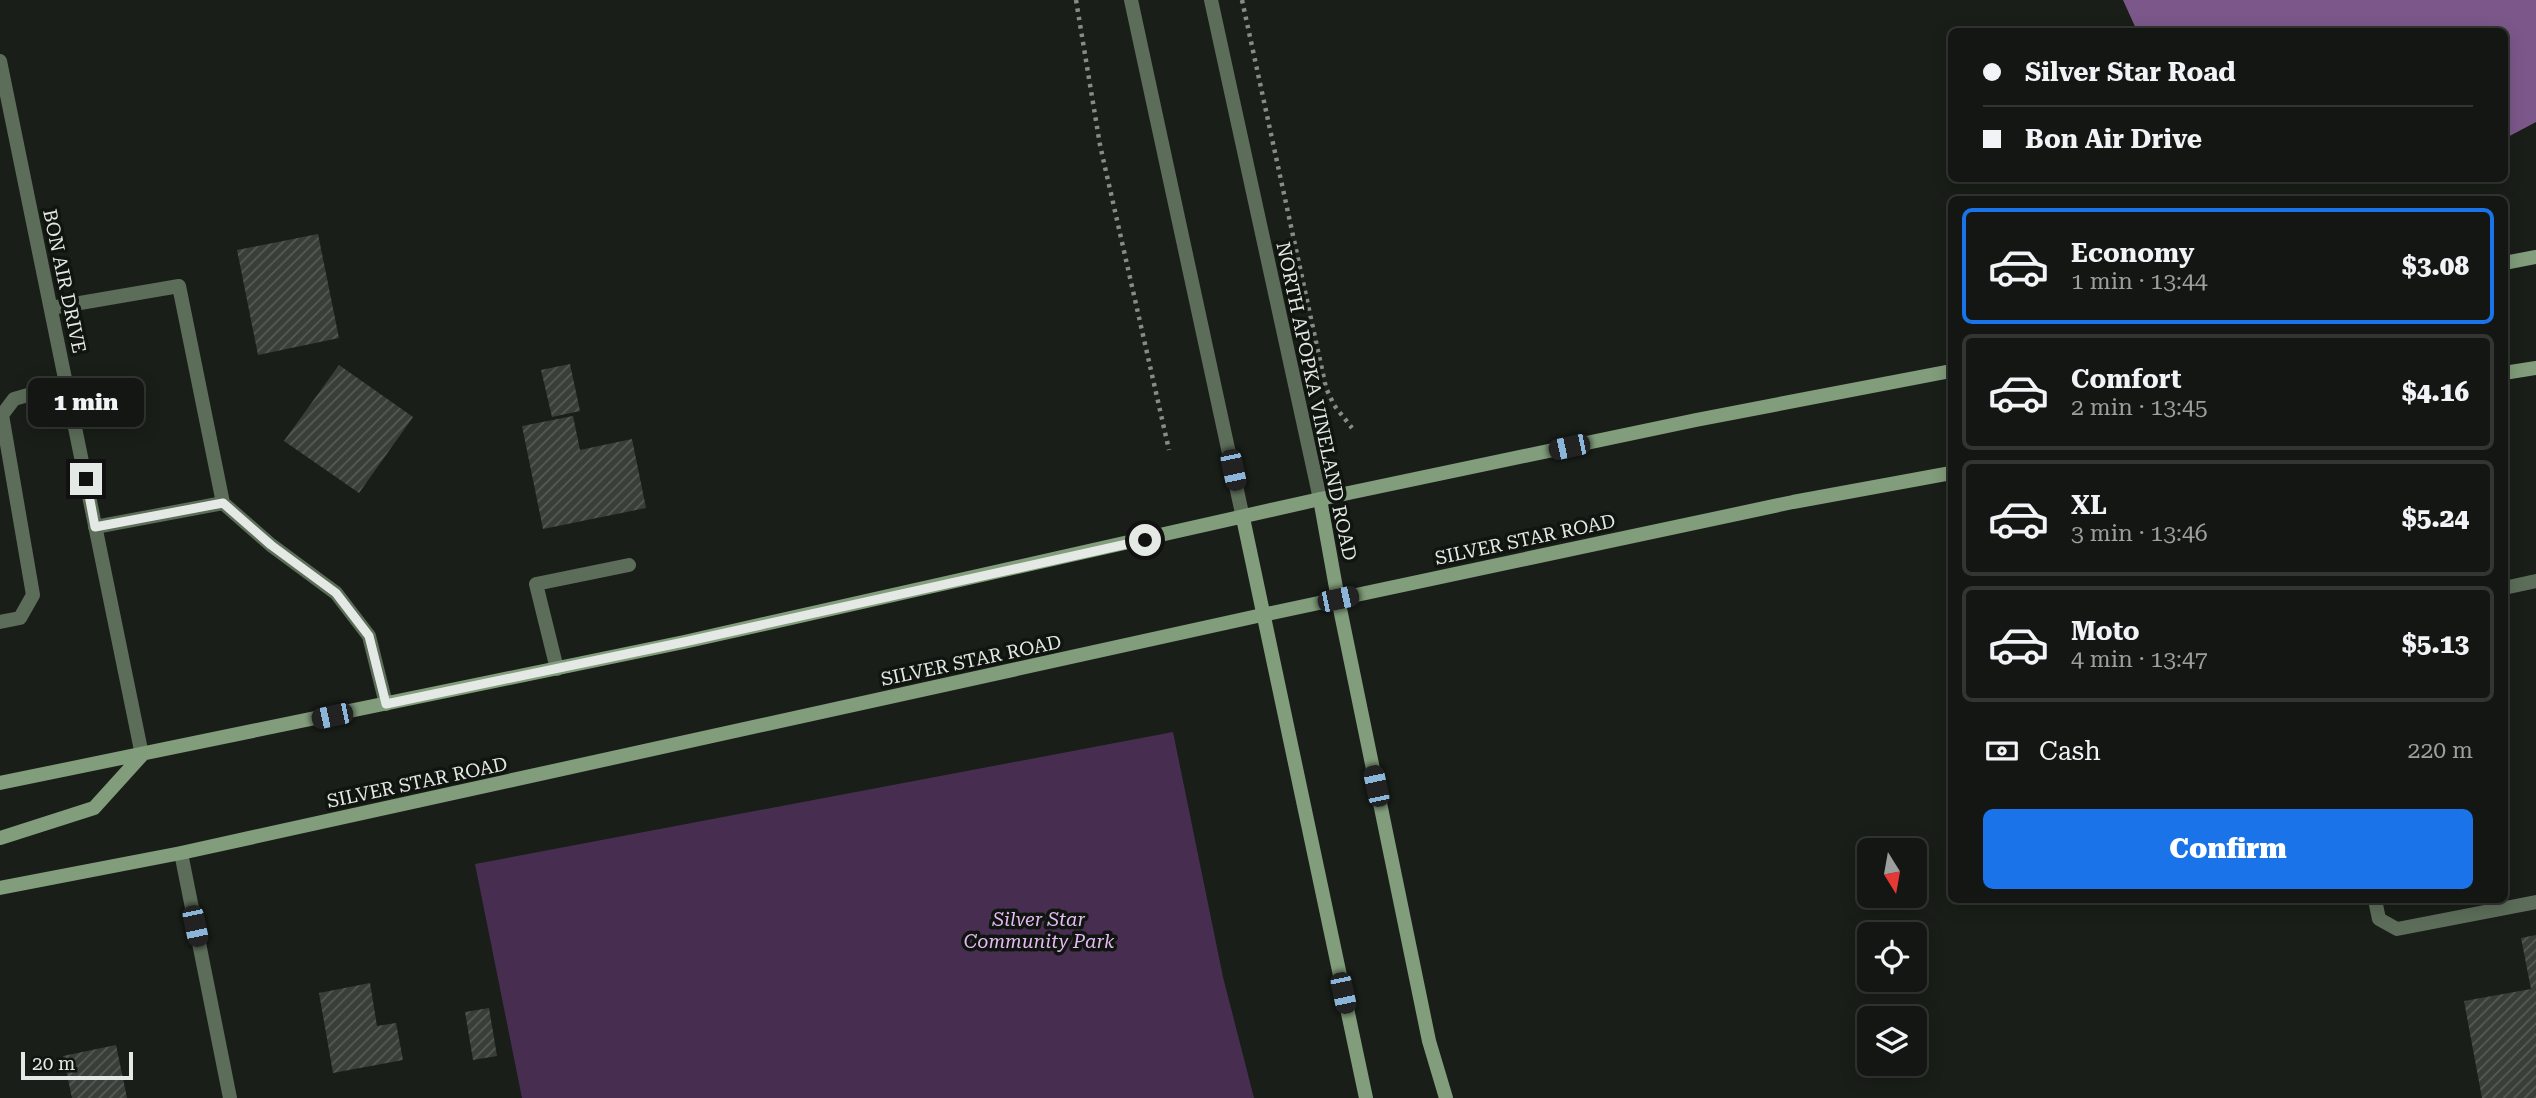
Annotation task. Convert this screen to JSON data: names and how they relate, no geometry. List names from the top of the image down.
{
  "streets": {
    "main road": ["NORTH APOPKA VINELAND ROAD", "SILVER STAR ROAD"],
    "street": ["BON AIR DRIVE"]
  },
  "crossings": [
    ["NORTH APOPKA VINELAND ROAD", "SILVER STAR ROAD"]
  ],
  "parks": ["Silver Star Community Park"],
  "scale_bar": "20 m",
  "north": "bottom",
  "page": {
    "banner": ["Silver Star Road", "Bon Air Drive"],
    "list": [
      {
        "name": "Economy",
        "note": "1 min · 13:44",
        "value": "$3.08"
      },
      {
        "name": "Comfort",
        "note": "2 min · 13:45",
        "value": "$4.16"
      },
      {
        "name": "XL",
        "note": "3 min · 13:46",
        "value": "$5.24"
      },
      {
        "name": "Moto",
        "note": "4 min · 13:47",
        "value": "$5.13"
      }
    ],
    "bubble": "1 min",
    "pay": ["Cash", "220 m"],
    "buttons": "Confirm",
    "scale": "20 m"
  }
}
